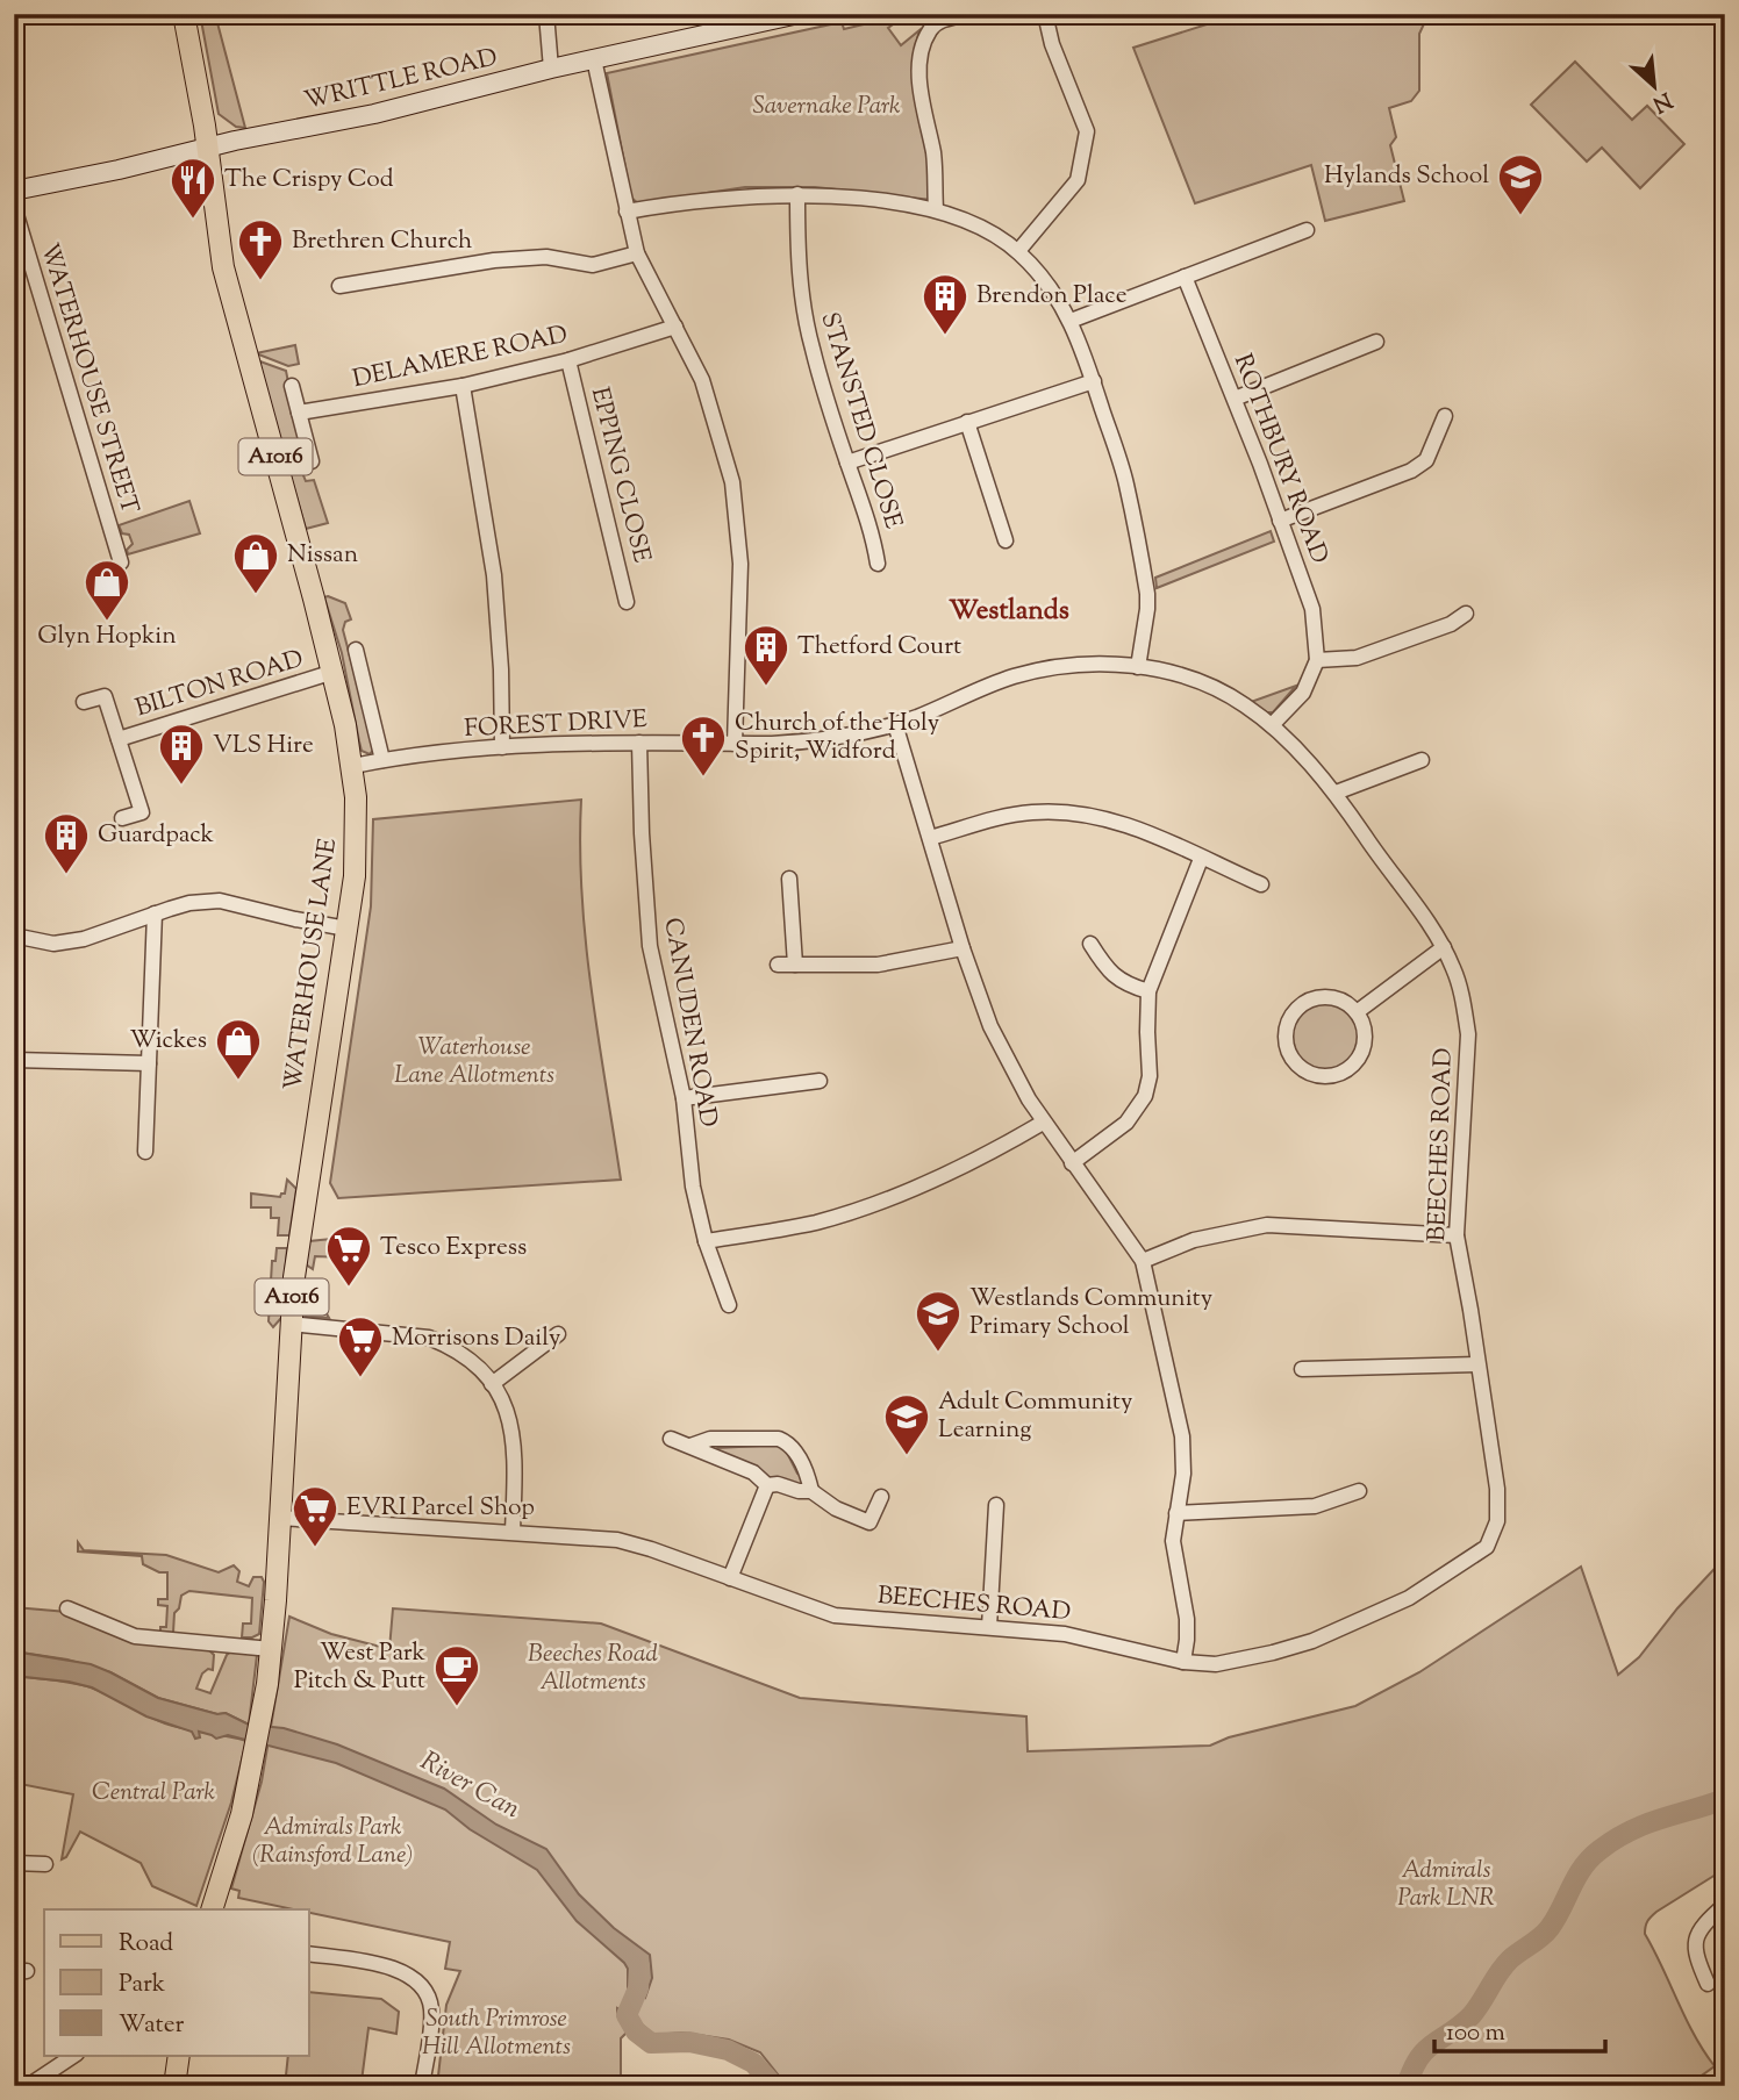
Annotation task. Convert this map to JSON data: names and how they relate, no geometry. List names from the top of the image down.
{
  "streets": {
    "main road": ["A1016", "WATERHOUSE LANE"],
    "street": [
      "WRITTLE ROAD",
      "DELAMERE ROAD",
      "WATERHOUSE STREET",
      "STANSTED CLOSE",
      "ROTHBURY ROAD",
      "EPPING CLOSE",
      "BILTON ROAD",
      "FOREST DRIVE",
      "CANUDEN ROAD",
      "BEECHES ROAD"
    ]
  },
  "crossings": [
    ["WRITTLE ROAD", "A1016"],
    ["WRITTLE ROAD", "WATERHOUSE LANE"],
    ["DELAMERE ROAD", "EPPING CLOSE"],
    ["A1016", "WATERHOUSE LANE"],
    ["BILTON ROAD", "WATERHOUSE LANE"],
    ["FOREST DRIVE", "WATERHOUSE LANE"],
    ["FOREST DRIVE", "CANUDEN ROAD"],
    ["FOREST DRIVE", "BEECHES ROAD"],
    ["WATERHOUSE LANE", "BEECHES ROAD"]
  ],
  "districts": ["Westlands"],
  "water": ["River Can"],
  "parks": [
    "Savernake Park",
    "Waterhouse Lane Allotments",
    "Beeches Road Allotments",
    "Central Park",
    "Admirals Park (Rainsford Lane)",
    "Admirals Park LNR",
    "South Primrose Hill Allotments"
  ],
  "places": {
    "school or university": ["Hylands School", "Westlands Community Primary School", "Adult Community Learning"],
    "restaurant": ["The Crispy Cod"],
    "church": ["Brethren Church", "Church of the Holy Spirit, Widford"],
    "building": [
      "Brendon Place",
      "Thetford Court",
      "VLS Hire",
      "Guardpack"
    ],
    "shop": ["Nissan", "Glyn Hopkin", "Wickes"],
    "supermarket": ["Tesco Express", "Morrisons Daily", "EVRI Parcel Shop"],
    "cafe": ["West Park Pitch & Putt"]
  },
  "legend": ["Road", "Park", "Water"],
  "scale_bar": "100 m",
  "north": "bottom right"
}
